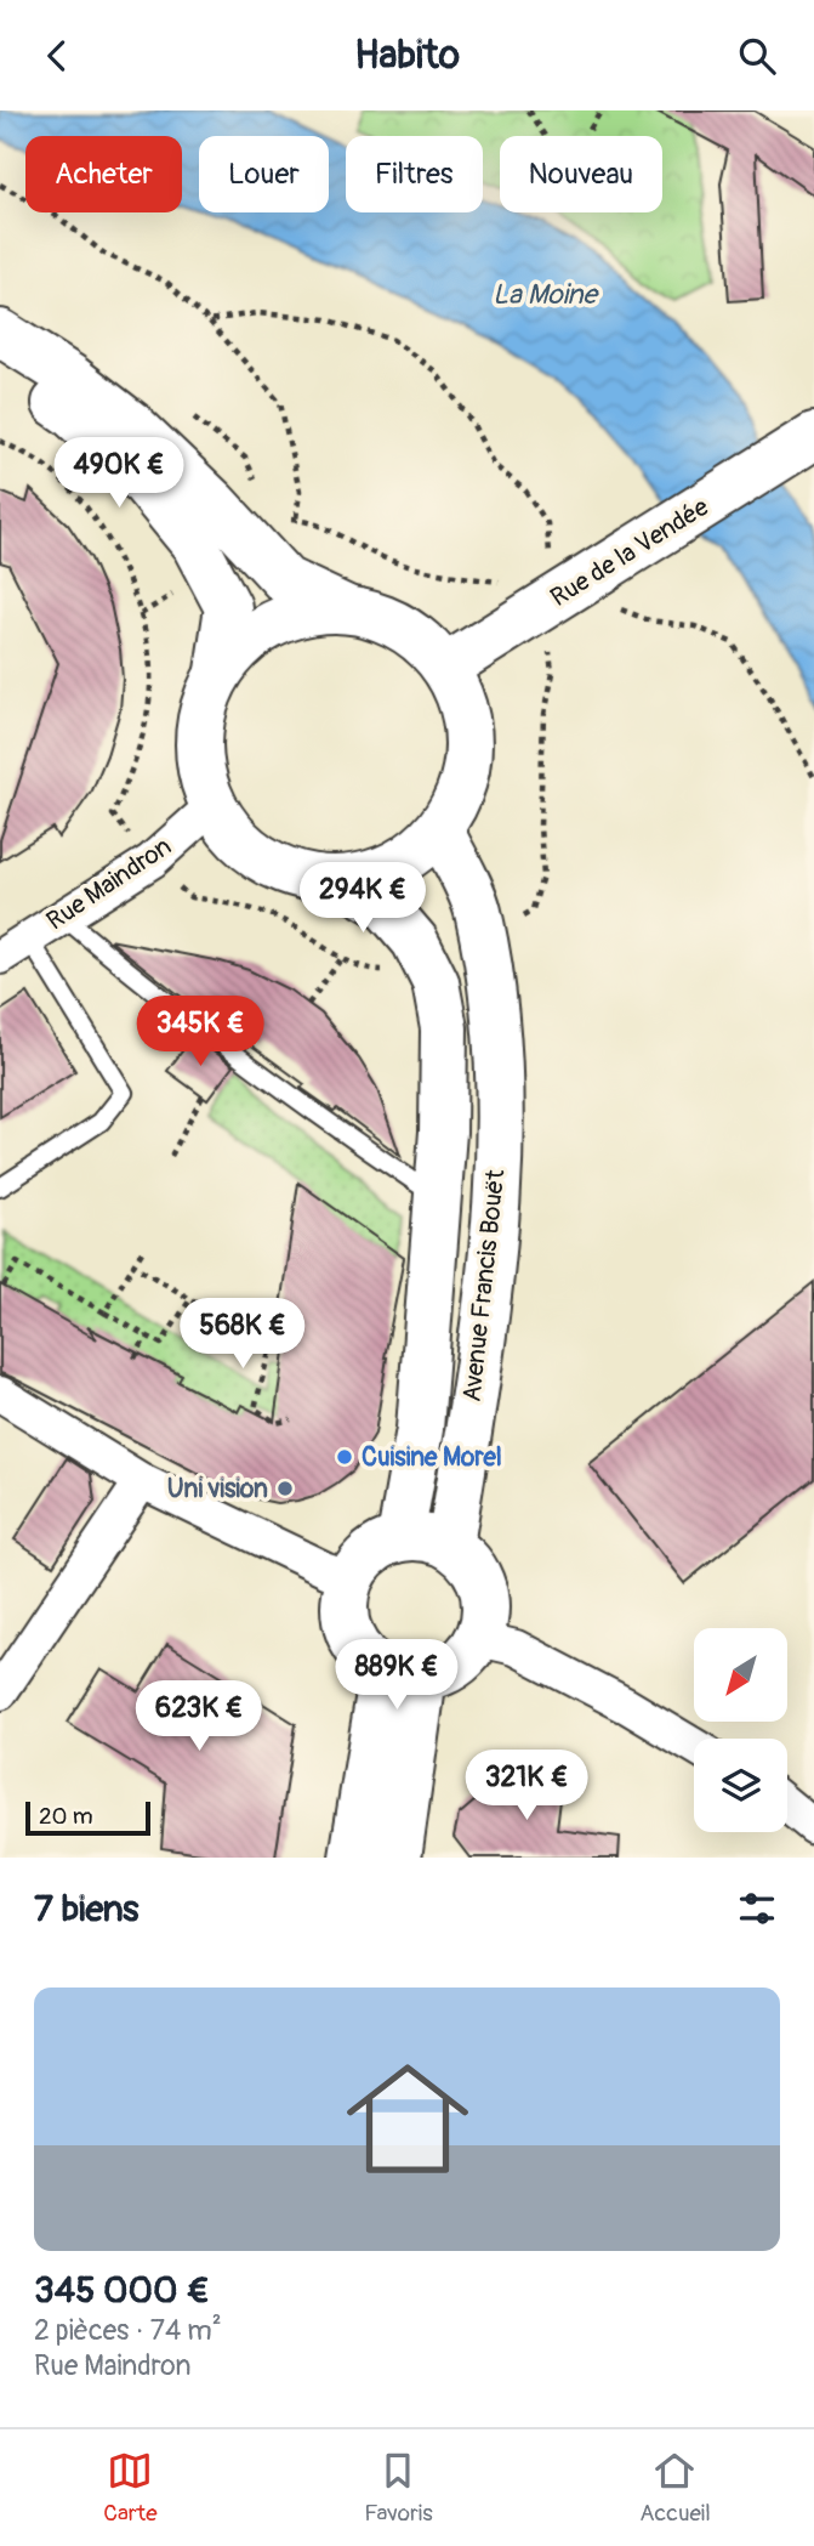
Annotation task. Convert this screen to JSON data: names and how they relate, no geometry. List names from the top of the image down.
{
  "streets": {
    "main road": ["Rue de la Vendée", "Avenue Francis Bouët"],
    "street": ["Rue Maindron"]
  },
  "crossings": [
    ["Rue de la Vendée", "Rue Maindron"],
    ["Rue de la Vendée", "Avenue Francis Bouët"],
    ["Rue Maindron", "Avenue Francis Bouët"]
  ],
  "water": ["La Moine"],
  "places": ["Cuisine Morel", "Uni vision"],
  "scale_bar": "20 m",
  "north": "bottom left",
  "page": {
    "header": "Habito",
    "chip": [
      "Acheter",
      "Louer",
      "Filtres",
      "Nouveau"
    ],
    "price": [
      "490K €",
      "294K €",
      "345K €",
      "568K €",
      "889K €",
      "623K €",
      "321K €"
    ],
    "scale": "20 m",
    "heading": "7 biens",
    "list": [
      {
        "name": "345 000 €",
        "note": "2 pièces · 74 m² · Rue Maindron"
      }
    ],
    "tabs": ["Carte", "Favoris", "Accueil"]
  }
}
